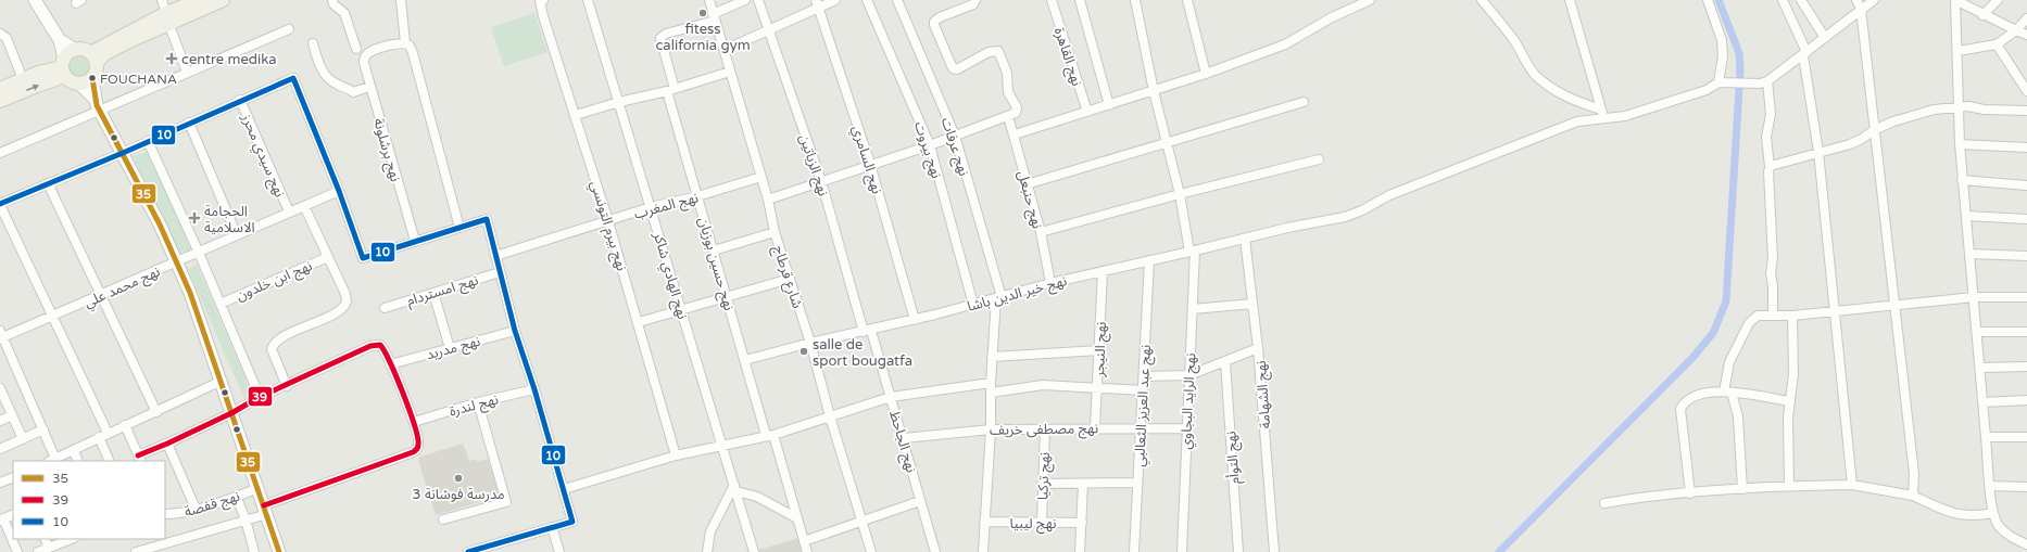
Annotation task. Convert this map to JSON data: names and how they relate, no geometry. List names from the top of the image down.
{
  "streets": {
    "street": [
      "نهج القاهرة",
      "نهج عرفات",
      "نهج برشلونة",
      "نهج بيروت",
      "نهج سيدي محرز",
      "نهج السامري",
      "نهج الزياتين",
      "نهج حنبعل",
      "نهج المغرب",
      "نهج بيرم التونسي",
      "نهج حسين بوزيان",
      "نهج الهادي شاكر",
      "شارع قرطاج",
      "نهج ابن خلدون",
      "نهج محمد علي",
      "نهج امستردام",
      "نهج خير الدين باشا",
      "نهج مدريد",
      "نهج النيجر",
      "نهج الشهامة",
      "نهج الرايد البجاوي",
      "نهج لندرة",
      "نهج عبد العزيز الثعالبي",
      "نهج مصطفى خريف",
      "نهج الجاحظ",
      "نهج التوأم",
      "نهج تركيا",
      "نهج قفصة",
      "نهج ليبيا"
    ]
  },
  "crossings": [
    ["نهج عرفات", "نهج خير الدين باشا"],
    ["نهج بيروت", "نهج خير الدين باشا"],
    ["نهج سيدي محرز", "نهج محمد علي"],
    ["نهج السامري", "نهج خير الدين باشا"],
    ["نهج الزياتين", "نهج خير الدين باشا"],
    ["نهج الزياتين", "نهج الجاحظ"],
    ["نهج حنبعل", "نهج خير الدين باشا"],
    ["نهج المغرب", "نهج بيرم التونسي"],
    ["نهج المغرب", "نهج حسين بوزيان"],
    ["نهج المغرب", "نهج الهادي شاكر"],
    ["نهج المغرب", "شارع قرطاج"],
    ["نهج حسين بوزيان", "شارع قرطاج"],
    ["نهج حسين بوزيان", "نهج خير الدين باشا"],
    ["شارع قرطاج", "نهج خير الدين باشا"],
    ["نهج خير الدين باشا", "نهج النيجر"],
    ["نهج خير الدين باشا", "نهج الشهامة"],
    ["نهج خير الدين باشا", "نهج الرايد البجاوي"],
    ["نهج خير الدين باشا", "نهج عبد العزيز الثعالبي"],
    ["نهج خير الدين باشا", "نهج الجاحظ"],
    ["نهج النيجر", "نهج مصطفى خريف"],
    ["نهج الرايد البجاوي", "نهج مصطفى خريف"],
    ["نهج عبد العزيز الثعالبي", "نهج مصطفى خريف"],
    ["نهج مصطفى خريف", "نهج الجاحظ"],
    ["نهج مصطفى خريف", "نهج تركيا"],
    ["نهج تركيا", "نهج ليبيا"]
  ],
  "places": {
    "other": [
      "fitess california gym",
      "FOUCHANA",
      "salle de sport bougatfa",
      "مدرسة فوشانة 3"
    ],
    "health": ["centre medika", "الحجامة الاسلامية"]
  },
  "lines": ["transit line 35", "transit line 10", "transit line 39"],
  "legend": ["35", "39", "10"]
}
